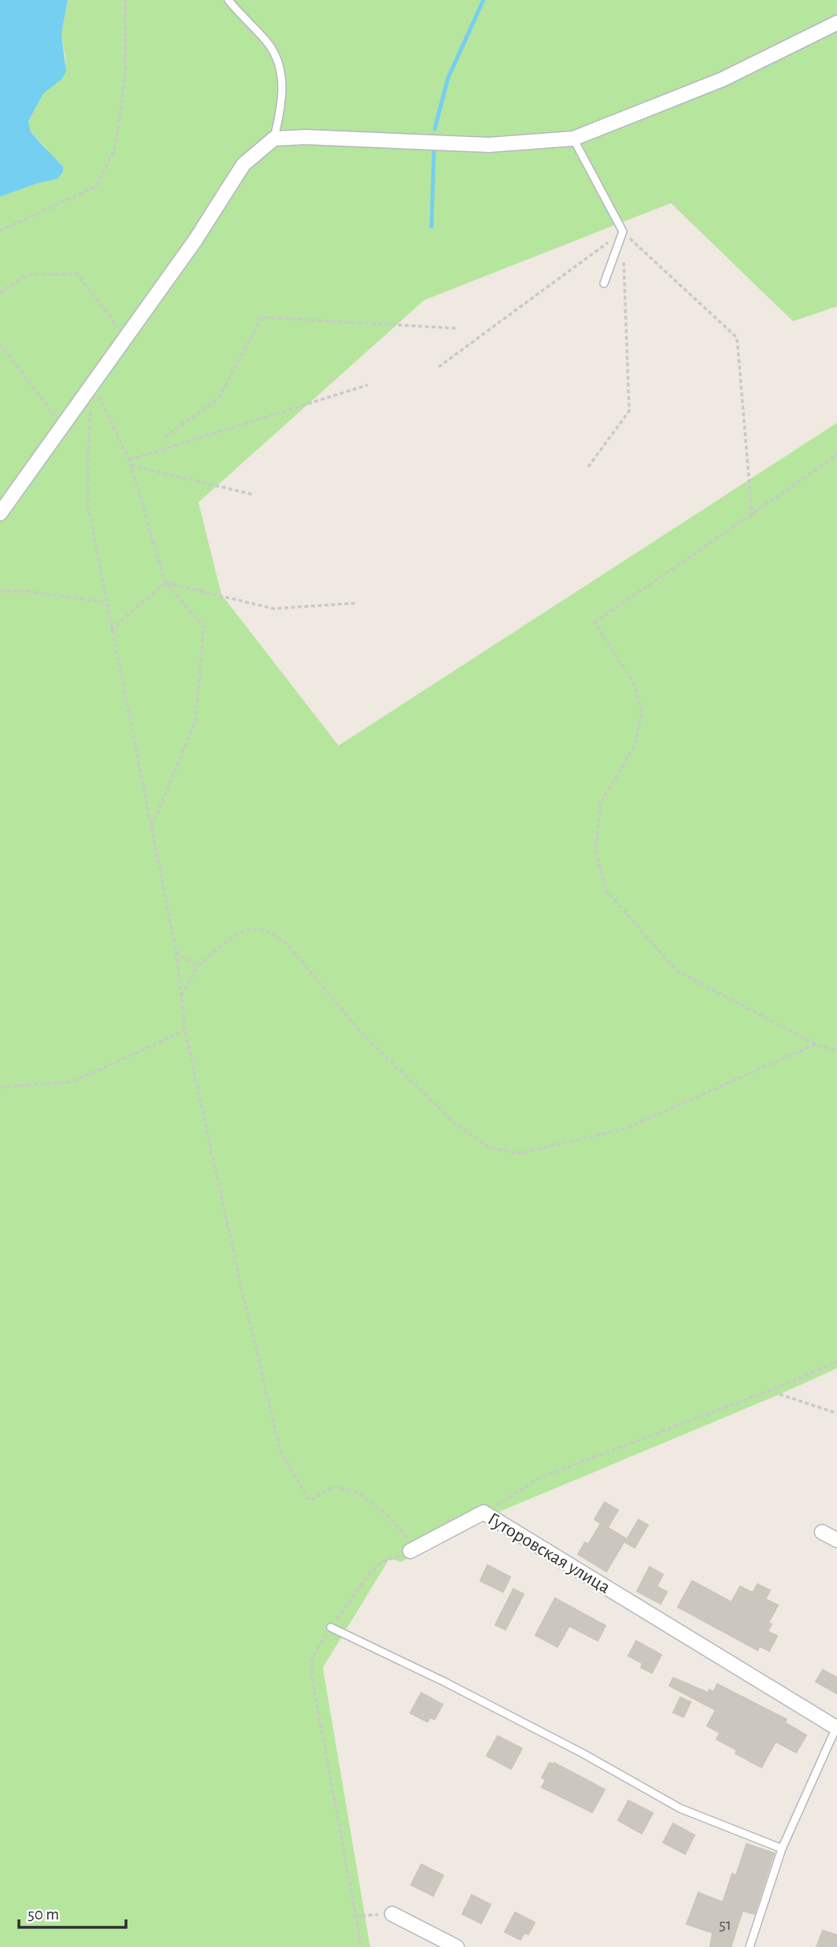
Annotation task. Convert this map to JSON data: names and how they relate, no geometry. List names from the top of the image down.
{
  "streets": {
    "street": ["Гуторовская улица"]
  },
  "house_numbers": ["51"],
  "scale_bar": "50 m"
}
